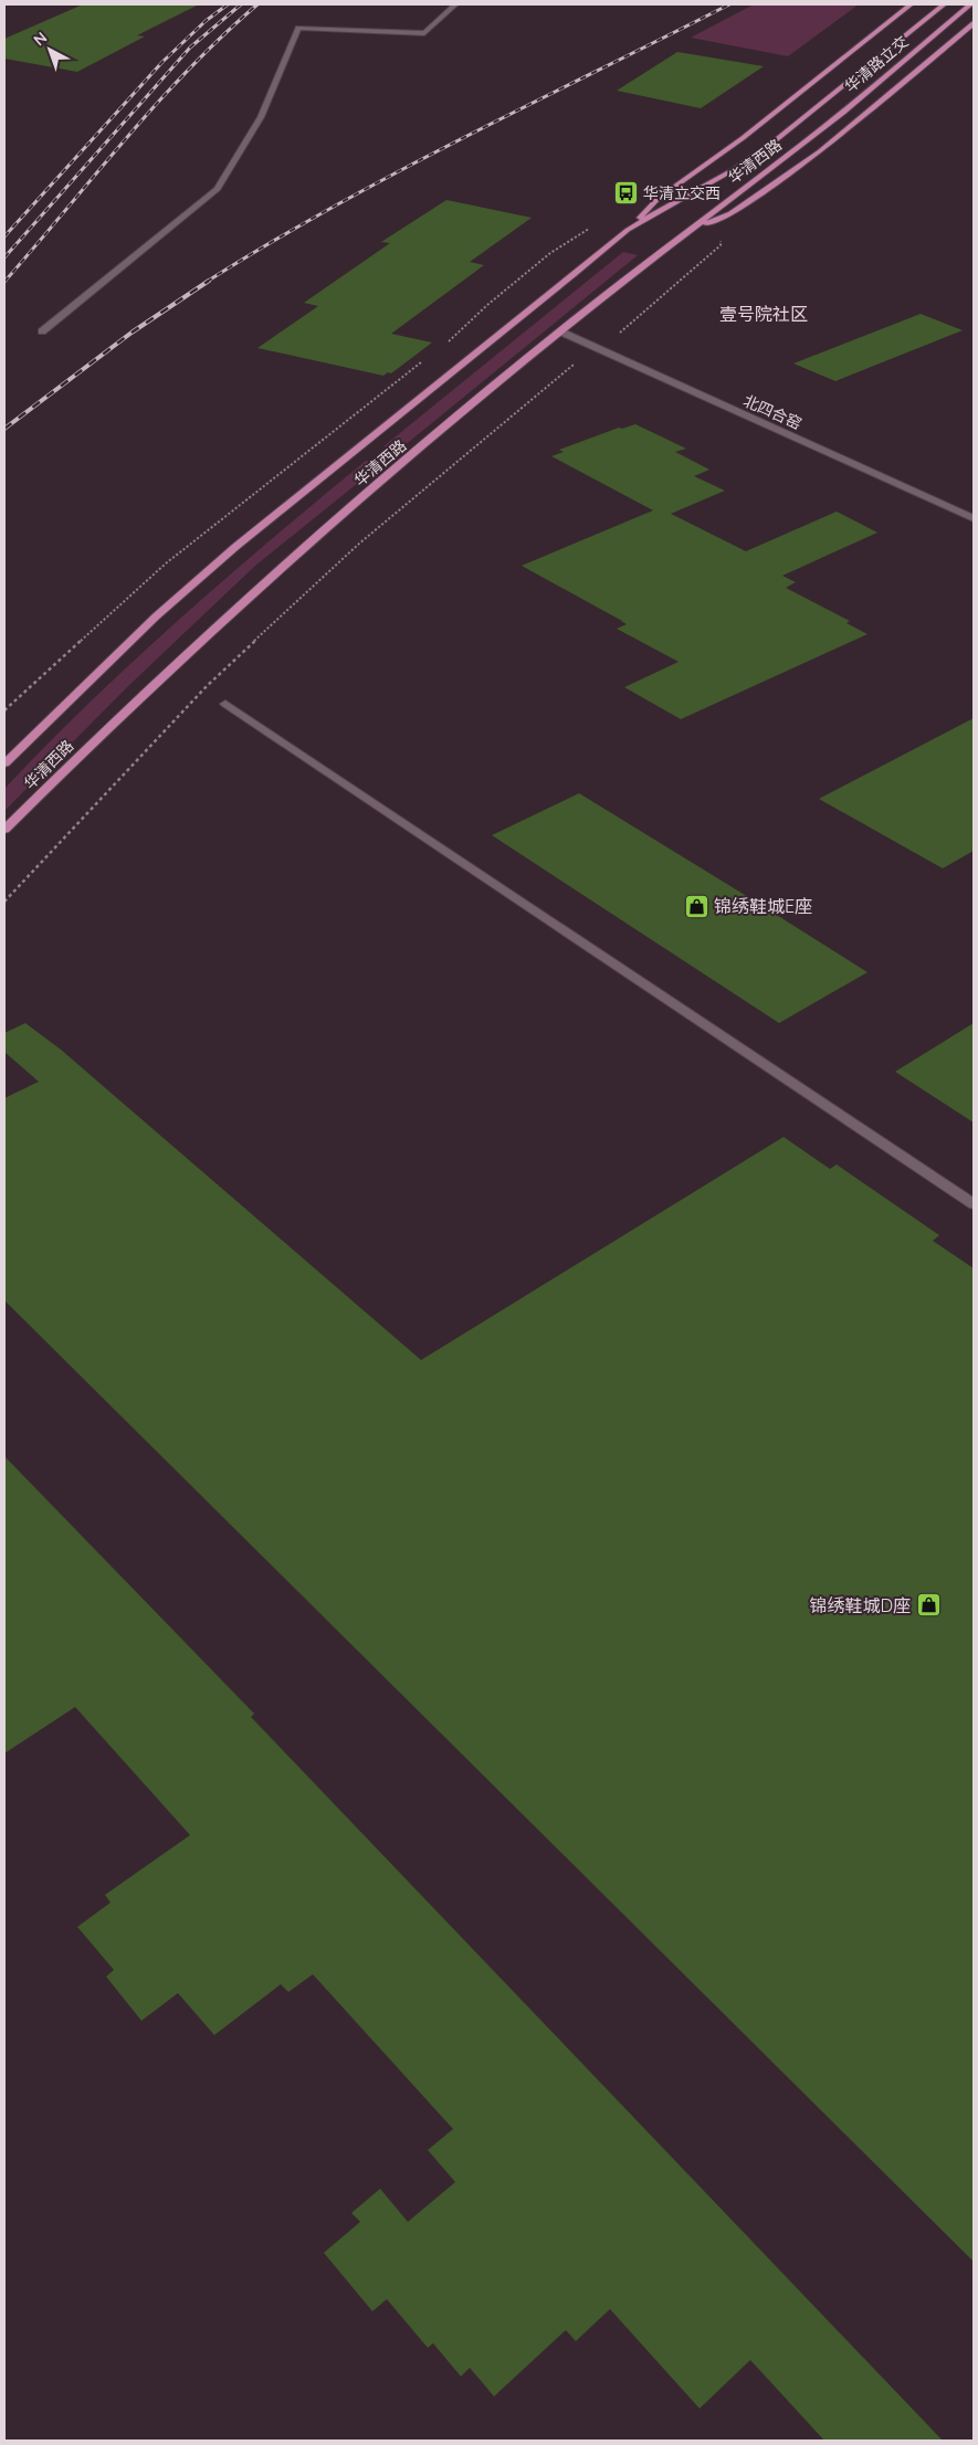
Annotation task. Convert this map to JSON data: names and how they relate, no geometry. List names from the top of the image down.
{
  "streets": {
    "main road": ["华清路立交", "华清西路"],
    "street": ["北四合窑"]
  },
  "crossings": [
    ["华清路立交", "华清西路"],
    ["华清西路", "北四合窑"]
  ],
  "districts": ["壹号院社区"],
  "places": {
    "bus stop": ["华清立交西"],
    "shop": ["锦绣鞋城E座", "锦绣鞋城D座"]
  },
  "north": "top left"
}
